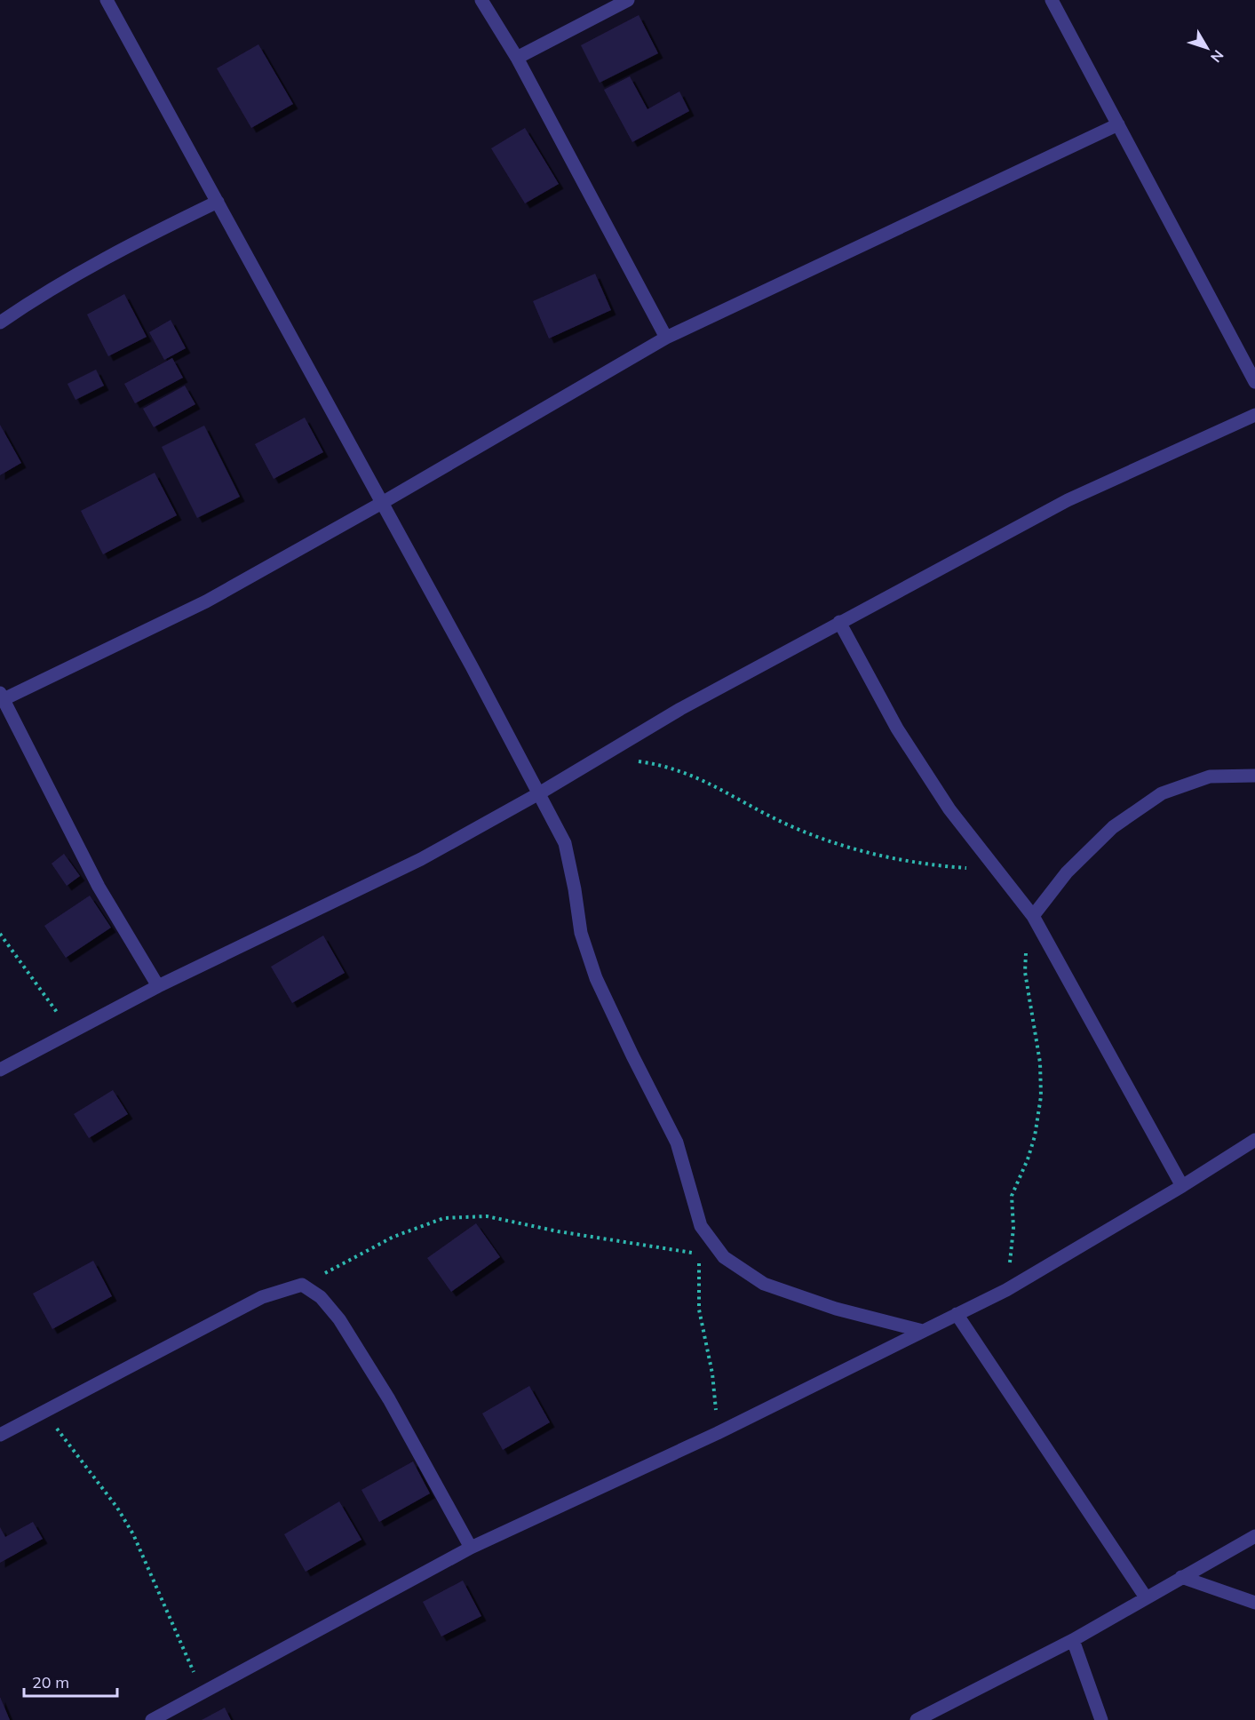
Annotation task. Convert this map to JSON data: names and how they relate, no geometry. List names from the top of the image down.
{
  "scale_bar": "20 m",
  "north": "bottom right"
}
